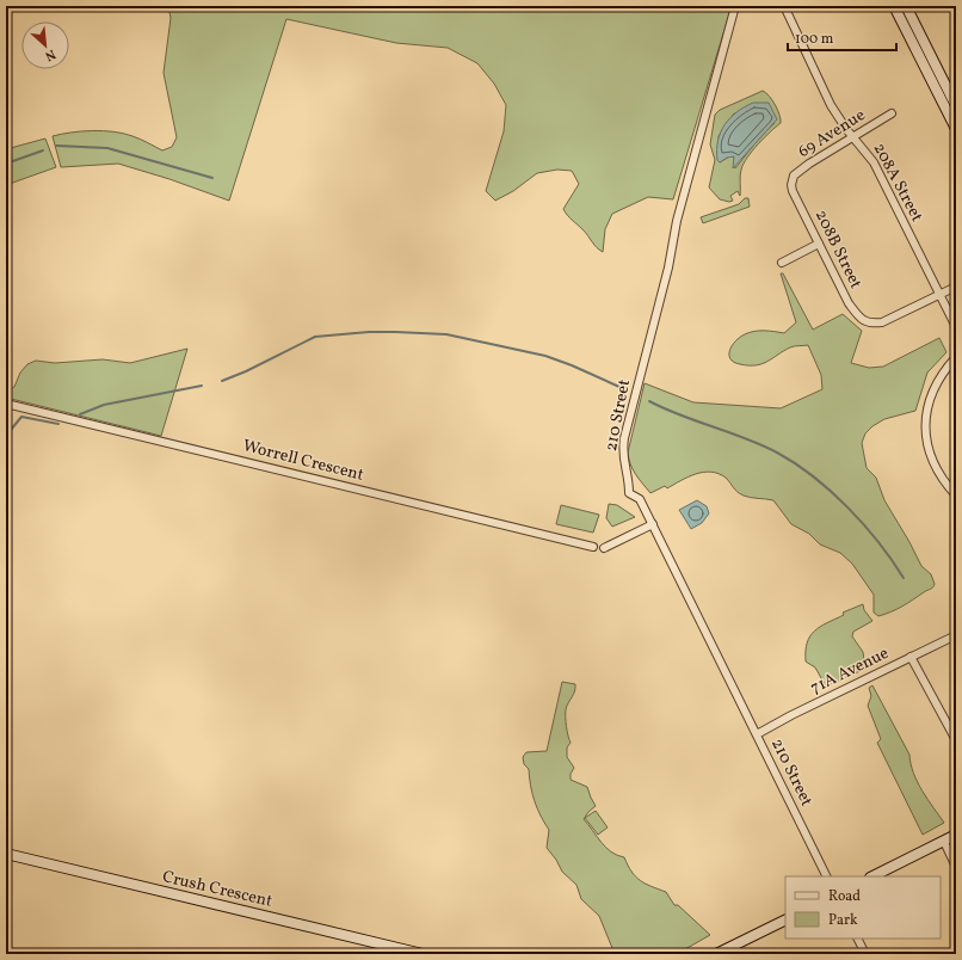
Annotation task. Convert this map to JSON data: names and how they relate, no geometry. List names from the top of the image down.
{
  "streets": {
    "main road": ["Crush Crescent"],
    "street": [
      "69 Avenue",
      "208A Street",
      "208B Street",
      "210 Street",
      "Worrell Crescent",
      "71A Avenue"
    ]
  },
  "crossings": [
    ["69 Avenue", "208A Street"],
    ["69 Avenue", "208B Street"],
    ["208A Street", "208B Street"],
    ["210 Street", "71A Avenue"]
  ],
  "legend": ["Road", "Park"],
  "scale_bar": "100 m",
  "north": "bottom right"
}
